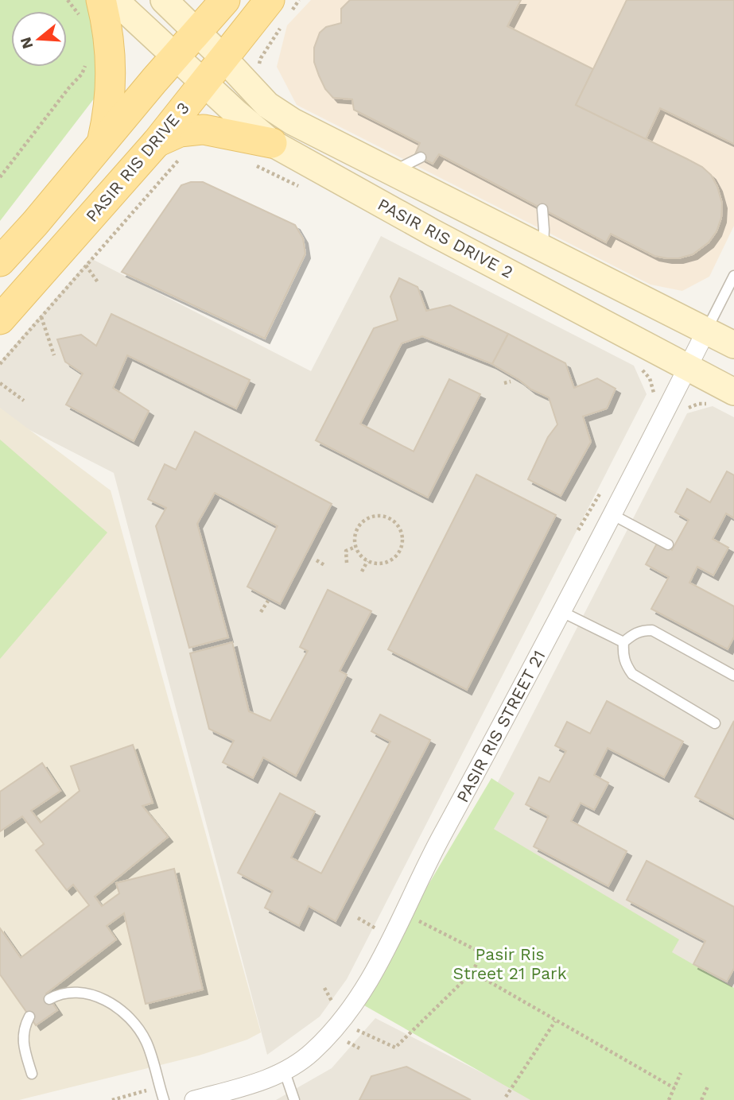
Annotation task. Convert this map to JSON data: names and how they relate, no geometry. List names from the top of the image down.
{
  "streets": {
    "main road": ["PASIR RIS DRIVE 3"],
    "street": ["PASIR RIS DRIVE 2", "PASIR RIS STREET 21"]
  },
  "crossings": [
    ["PASIR RIS DRIVE 3", "PASIR RIS DRIVE 2"],
    ["PASIR RIS DRIVE 2", "PASIR RIS STREET 21"]
  ],
  "parks": ["Pasir Ris Street 21 Park"],
  "north": "left"
}
